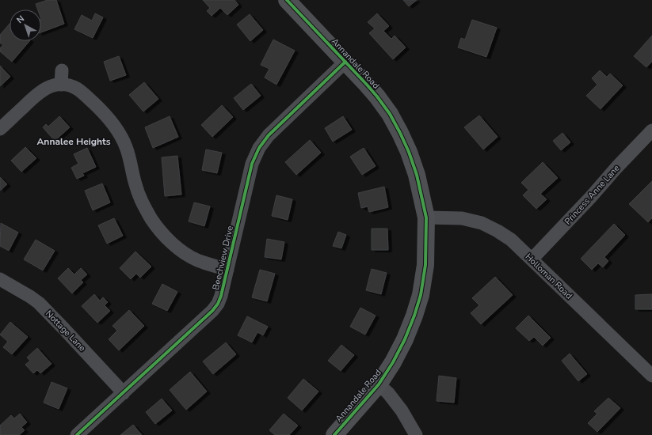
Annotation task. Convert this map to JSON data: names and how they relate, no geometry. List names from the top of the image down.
{
  "streets": {
    "main road": ["Annandale Road"],
    "street": [
      "Princess Anne Lane",
      "Beechview Drive",
      "Holloman Road",
      "Nottage Lane"
    ]
  },
  "crossings": [
    ["Annandale Road", "Beechview Drive"],
    ["Annandale Road", "Holloman Road"],
    ["Princess Anne Lane", "Holloman Road"],
    ["Beechview Drive", "Nottage Lane"]
  ],
  "districts": ["Annalee Heights"],
  "north": "top left"
}
